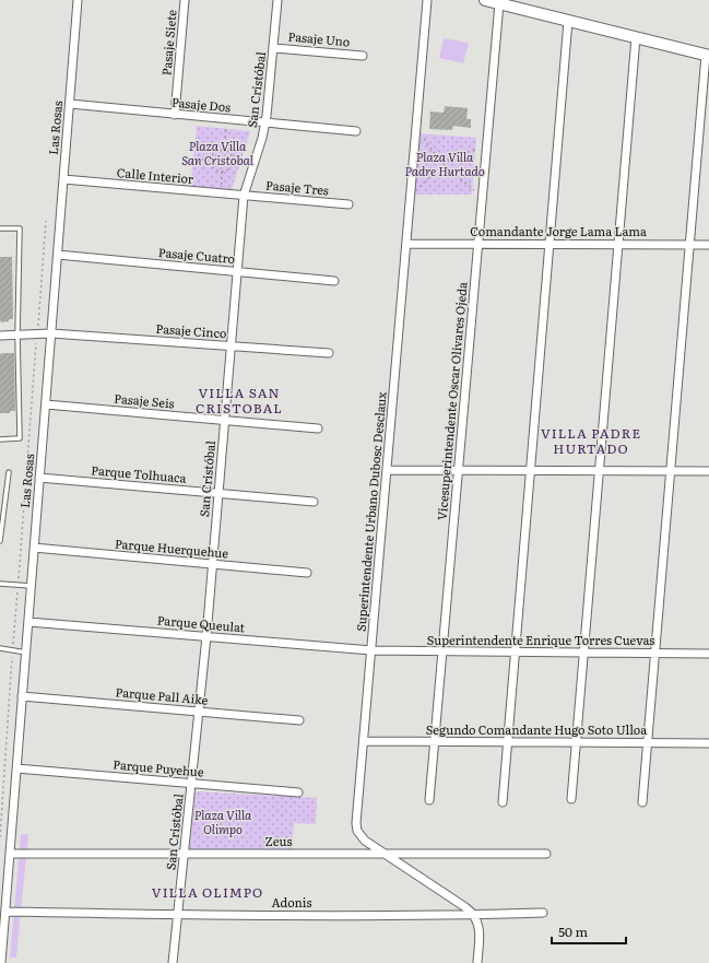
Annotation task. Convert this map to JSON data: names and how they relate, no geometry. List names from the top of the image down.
{
  "streets": {
    "street": [
      "Pasaje Uno",
      "Pasaje Siete",
      "San Cristóbal",
      "Pasaje Dos",
      "Las Rosas",
      "Calle Interior",
      "Pasaje Tres",
      "Comandante Jorge Lama Lama",
      "Pasaje Cuatro",
      "Pasaje Cinco",
      "Pasaje Seis",
      "Vicesuperintendente Oscar Olivares Ojeda",
      "Parque Tolhuaca",
      "Superintendente Urbano Dubosc Desclaux",
      "Parque Huerquehue",
      "Parque Queulat",
      "Superintendente Enrique Torres Cuevas",
      "Parque Pall Aike",
      "Segundo Comandante Hugo Soto Ulloa",
      "Parque Puyehue",
      "Zeus",
      "Adonis"
    ]
  },
  "crossings": [
    ["Pasaje Uno", "San Cristóbal"],
    ["Pasaje Siete", "Pasaje Dos"],
    ["San Cristóbal", "Pasaje Dos"],
    ["San Cristóbal", "Calle Interior"],
    ["San Cristóbal", "Pasaje Tres"],
    ["San Cristóbal", "Pasaje Cuatro"],
    ["San Cristóbal", "Pasaje Cinco"],
    ["San Cristóbal", "Pasaje Seis"],
    ["San Cristóbal", "Parque Tolhuaca"],
    ["San Cristóbal", "Parque Huerquehue"],
    ["San Cristóbal", "Parque Queulat"],
    ["San Cristóbal", "Parque Pall Aike"],
    ["San Cristóbal", "Parque Puyehue"],
    ["San Cristóbal", "Zeus"],
    ["San Cristóbal", "Adonis"],
    ["Pasaje Dos", "Las Rosas"],
    ["Las Rosas", "Calle Interior"],
    ["Las Rosas", "Pasaje Cuatro"],
    ["Las Rosas", "Pasaje Cinco"],
    ["Las Rosas", "Pasaje Seis"],
    ["Las Rosas", "Parque Tolhuaca"],
    ["Las Rosas", "Parque Huerquehue"],
    ["Las Rosas", "Parque Queulat"],
    ["Las Rosas", "Parque Pall Aike"],
    ["Las Rosas", "Parque Puyehue"],
    ["Las Rosas", "Zeus"],
    ["Las Rosas", "Adonis"],
    ["Calle Interior", "Pasaje Tres"],
    ["Comandante Jorge Lama Lama", "Vicesuperintendente Oscar Olivares Ojeda"],
    ["Comandante Jorge Lama Lama", "Superintendente Urbano Dubosc Desclaux"],
    ["Vicesuperintendente Oscar Olivares Ojeda", "Superintendente Enrique Torres Cuevas"],
    ["Vicesuperintendente Oscar Olivares Ojeda", "Segundo Comandante Hugo Soto Ulloa"],
    ["Superintendente Urbano Dubosc Desclaux", "Parque Queulat"],
    ["Superintendente Urbano Dubosc Desclaux", "Superintendente Enrique Torres Cuevas"],
    ["Superintendente Urbano Dubosc Desclaux", "Segundo Comandante Hugo Soto Ulloa"],
    ["Superintendente Urbano Dubosc Desclaux", "Zeus"],
    ["Superintendente Urbano Dubosc Desclaux", "Adonis"],
    ["Parque Queulat", "Superintendente Enrique Torres Cuevas"]
  ],
  "districts": ["VILLA SAN CRISTOBAL", "VILLA PADRE HURTADO", "VILLA OLIMPO"],
  "parks": ["Plaza Villa San Cristobal", "Plaza Villa Padre Hurtado", "Plaza Villa Olimpo"],
  "scale_bar": "50 m"
}
